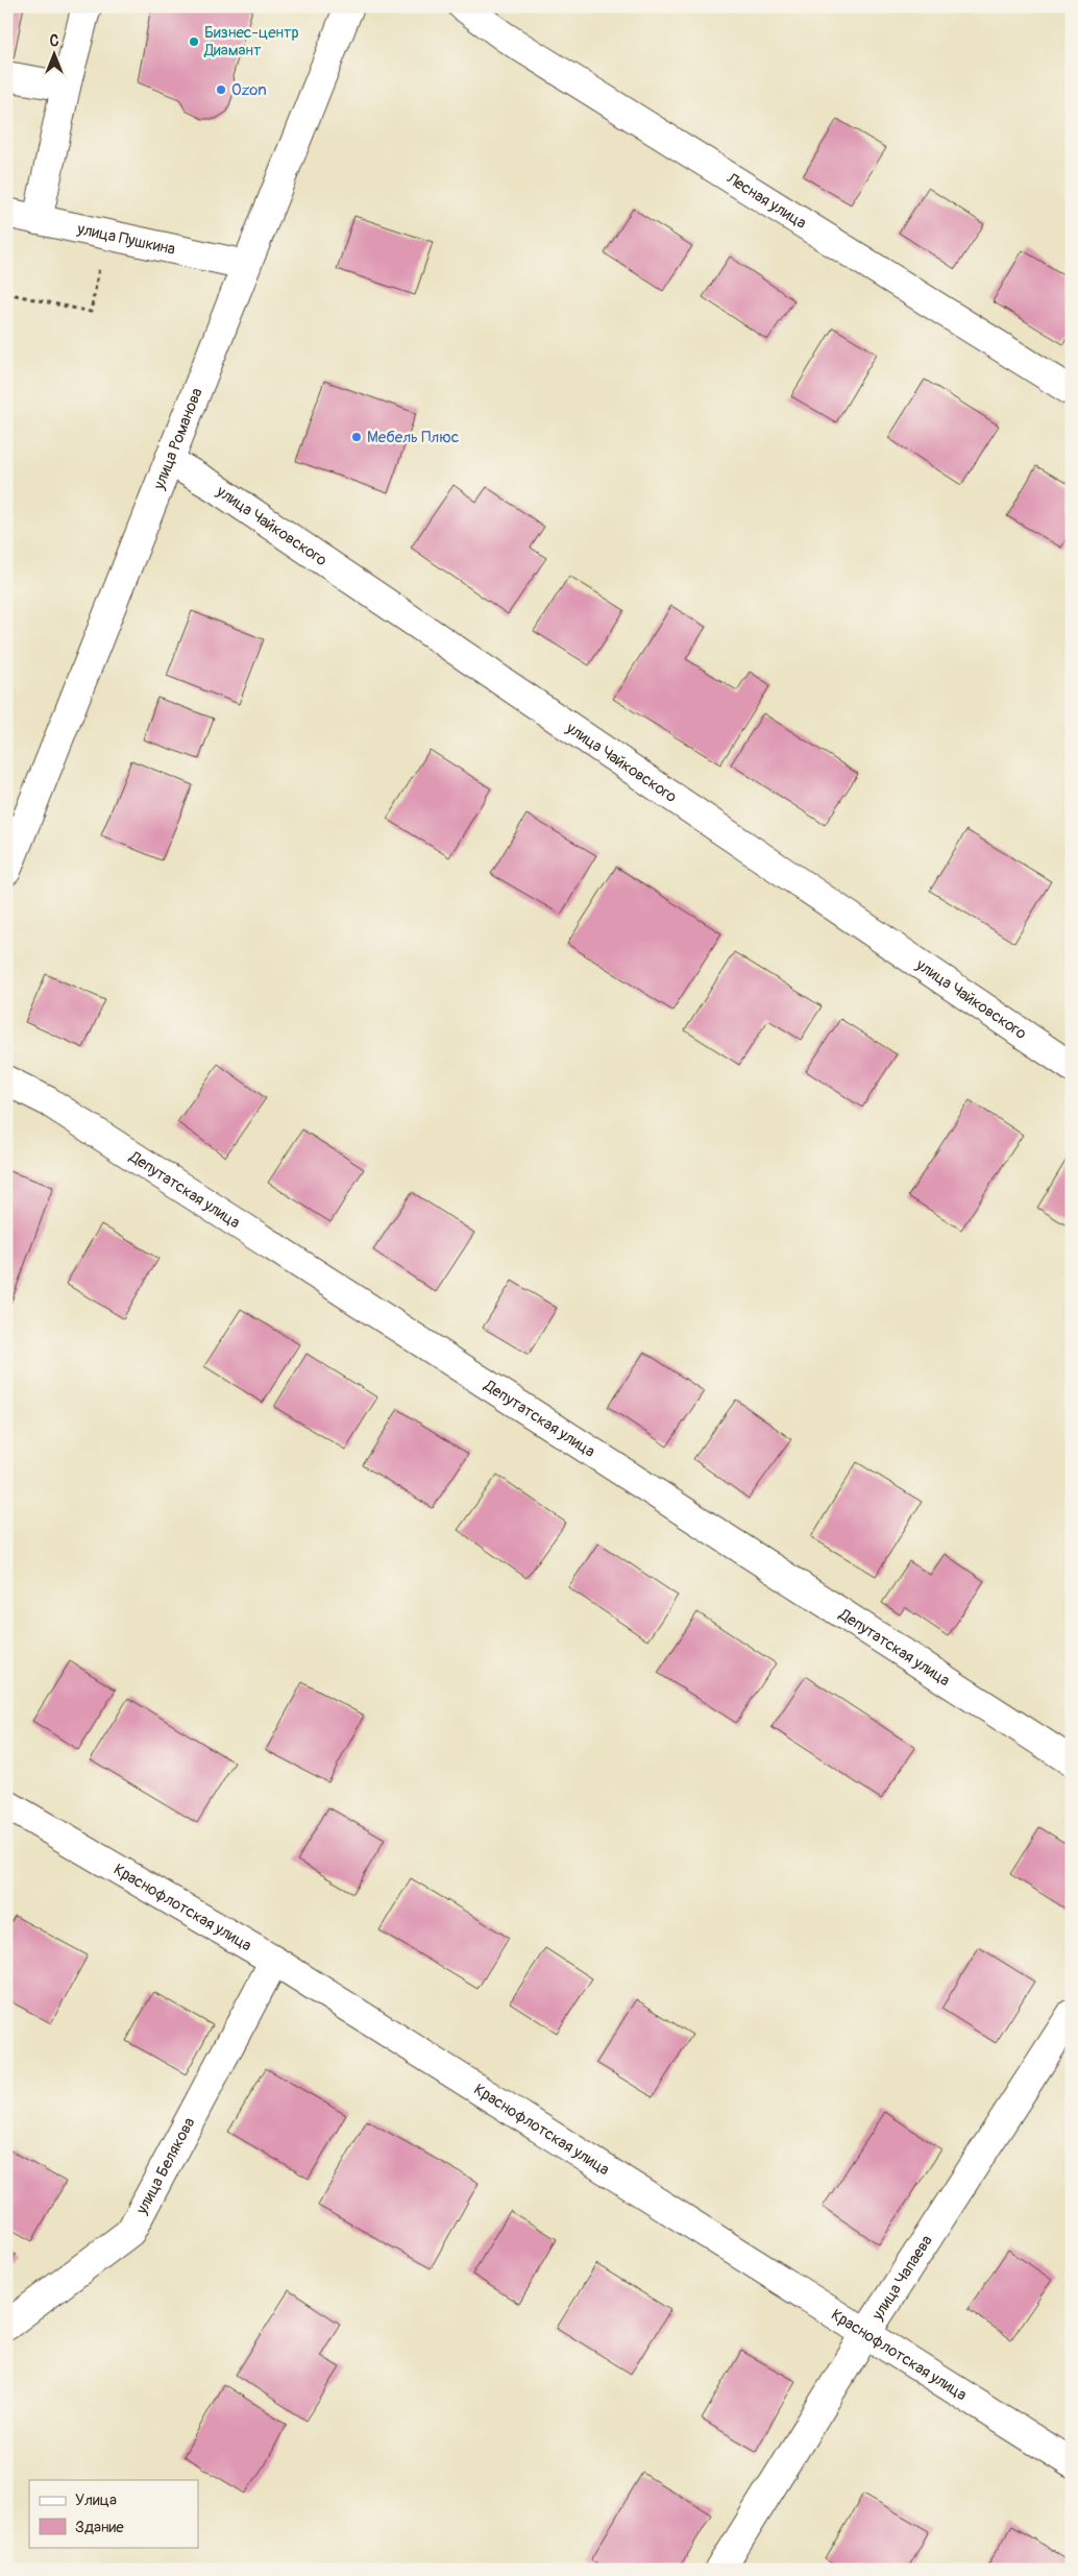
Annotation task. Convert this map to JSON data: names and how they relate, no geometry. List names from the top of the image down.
{
  "streets": {
    "street": [
      "Лесная улица",
      "улица Пушкина",
      "улица Романова",
      "улица Чайковского",
      "Депутатская улица",
      "Краснофлотская улица",
      "улица Белякова",
      "улица Чапаева"
    ]
  },
  "crossings": [
    ["улица Пушкина", "улица Романова"],
    ["улица Романова", "улица Чайковского"],
    ["Краснофлотская улица", "улица Белякова"],
    ["Краснофлотская улица", "улица Чапаева"]
  ],
  "places": ["Бизнес-центр Диамант", "Ozon", "Мебель Плюс"],
  "legend": ["Улица", "Здание"],
  "north": "top"
}
